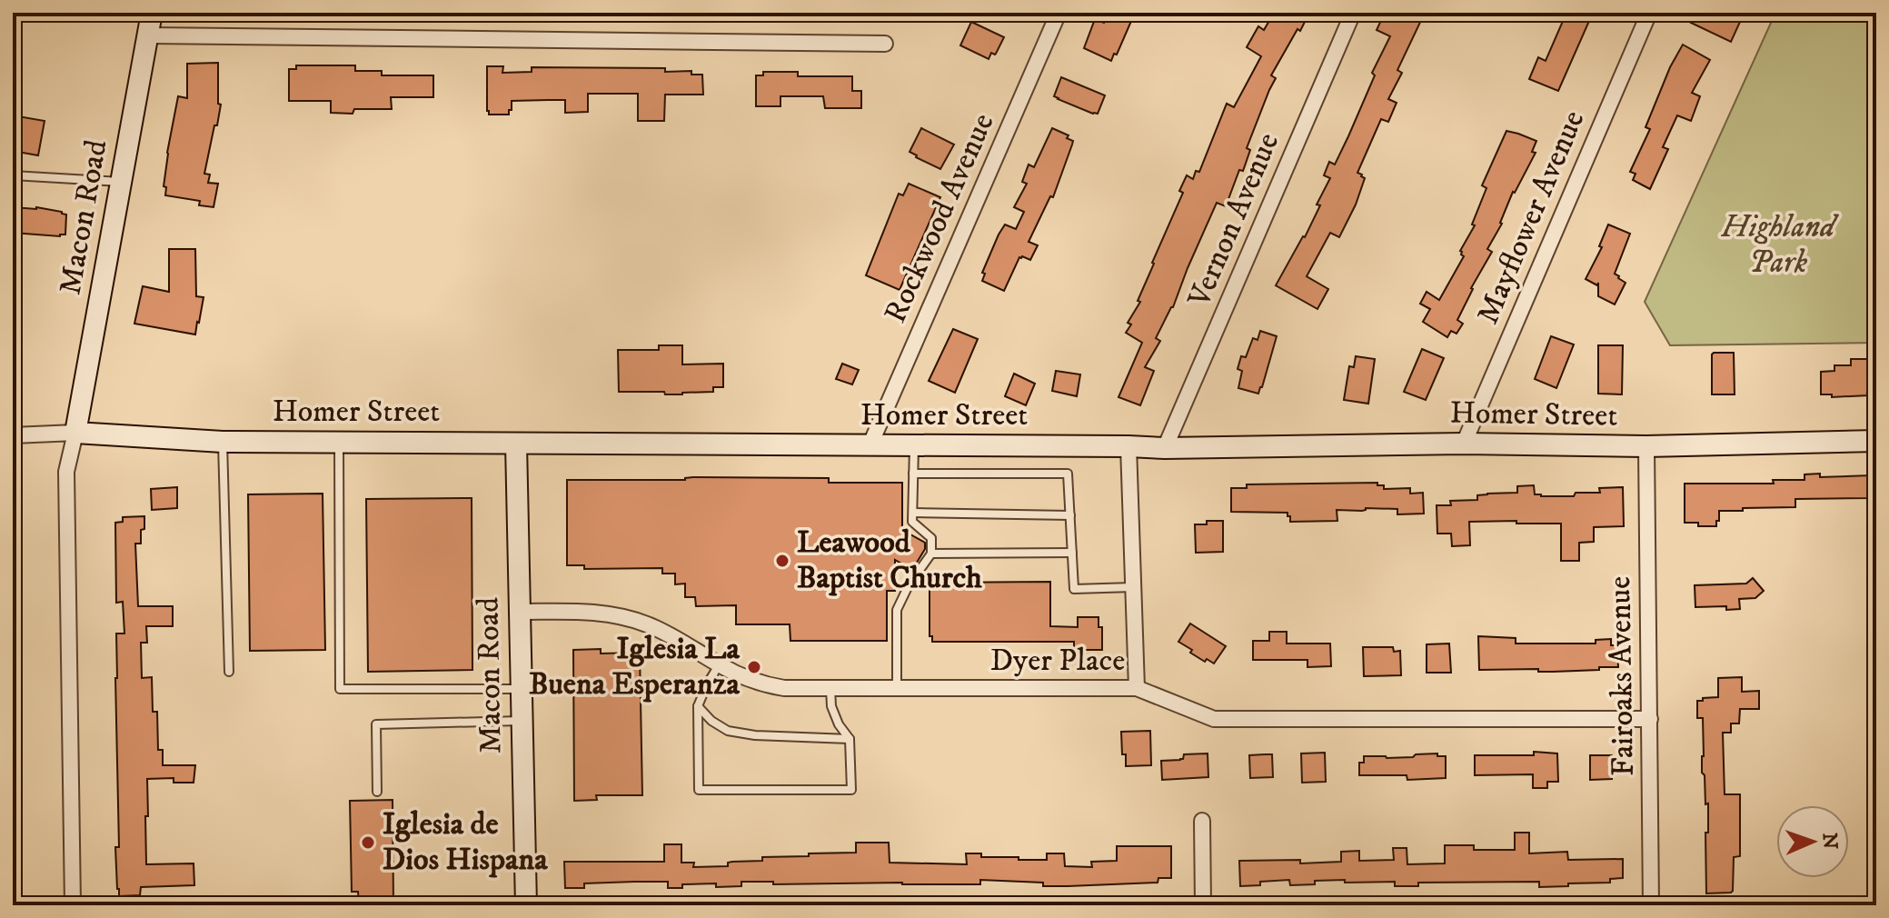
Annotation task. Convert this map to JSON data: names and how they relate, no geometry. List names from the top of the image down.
{
  "streets": {
    "street": [
      "Macon Road",
      "Mayflower Avenue",
      "Rockwood Avenue",
      "Vernon Avenue",
      "Homer Street",
      "Dyer Place",
      "Fairoaks Avenue"
    ]
  },
  "crossings": [
    ["Macon Road", "Homer Street"],
    ["Macon Road", "Dyer Place"],
    ["Mayflower Avenue", "Homer Street"],
    ["Rockwood Avenue", "Homer Street"],
    ["Vernon Avenue", "Homer Street"],
    ["Homer Street", "Fairoaks Avenue"],
    ["Dyer Place", "Fairoaks Avenue"]
  ],
  "parks": ["Highland Park"],
  "places": ["Leawood Baptist Church", "Iglesia La Buena Esperanza", "Iglesia de Dios Hispana"],
  "north": "right"
}
